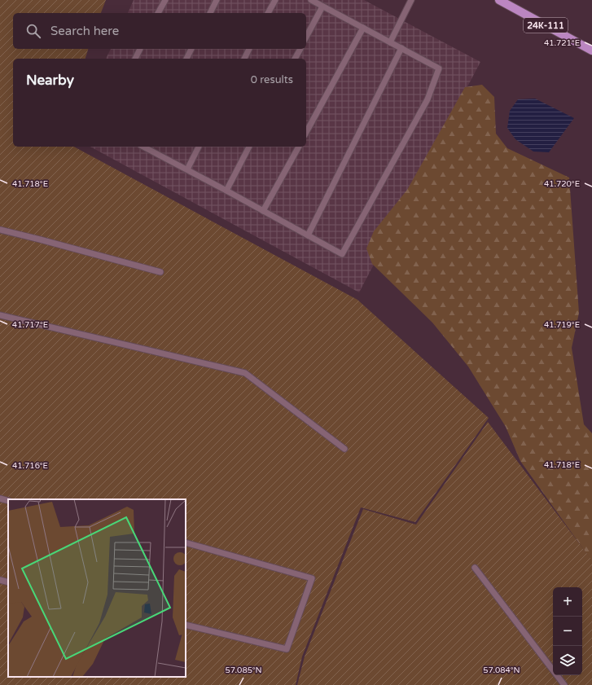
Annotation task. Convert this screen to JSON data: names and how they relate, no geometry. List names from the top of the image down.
{
  "streets": {
    "main road": ["24К-111"]
  },
  "page": {
    "search": "Search here",
    "heading": ["Nearby", "0 results"],
    "map_buttons": ["+", "−"]
  },
  "coordinates": [
    "41.721°E",
    "41.720°E",
    "41.718°E",
    "41.719°E",
    "41.717°E",
    "41.716°E",
    "57.085°N",
    "57.084°N"
  ]
}
